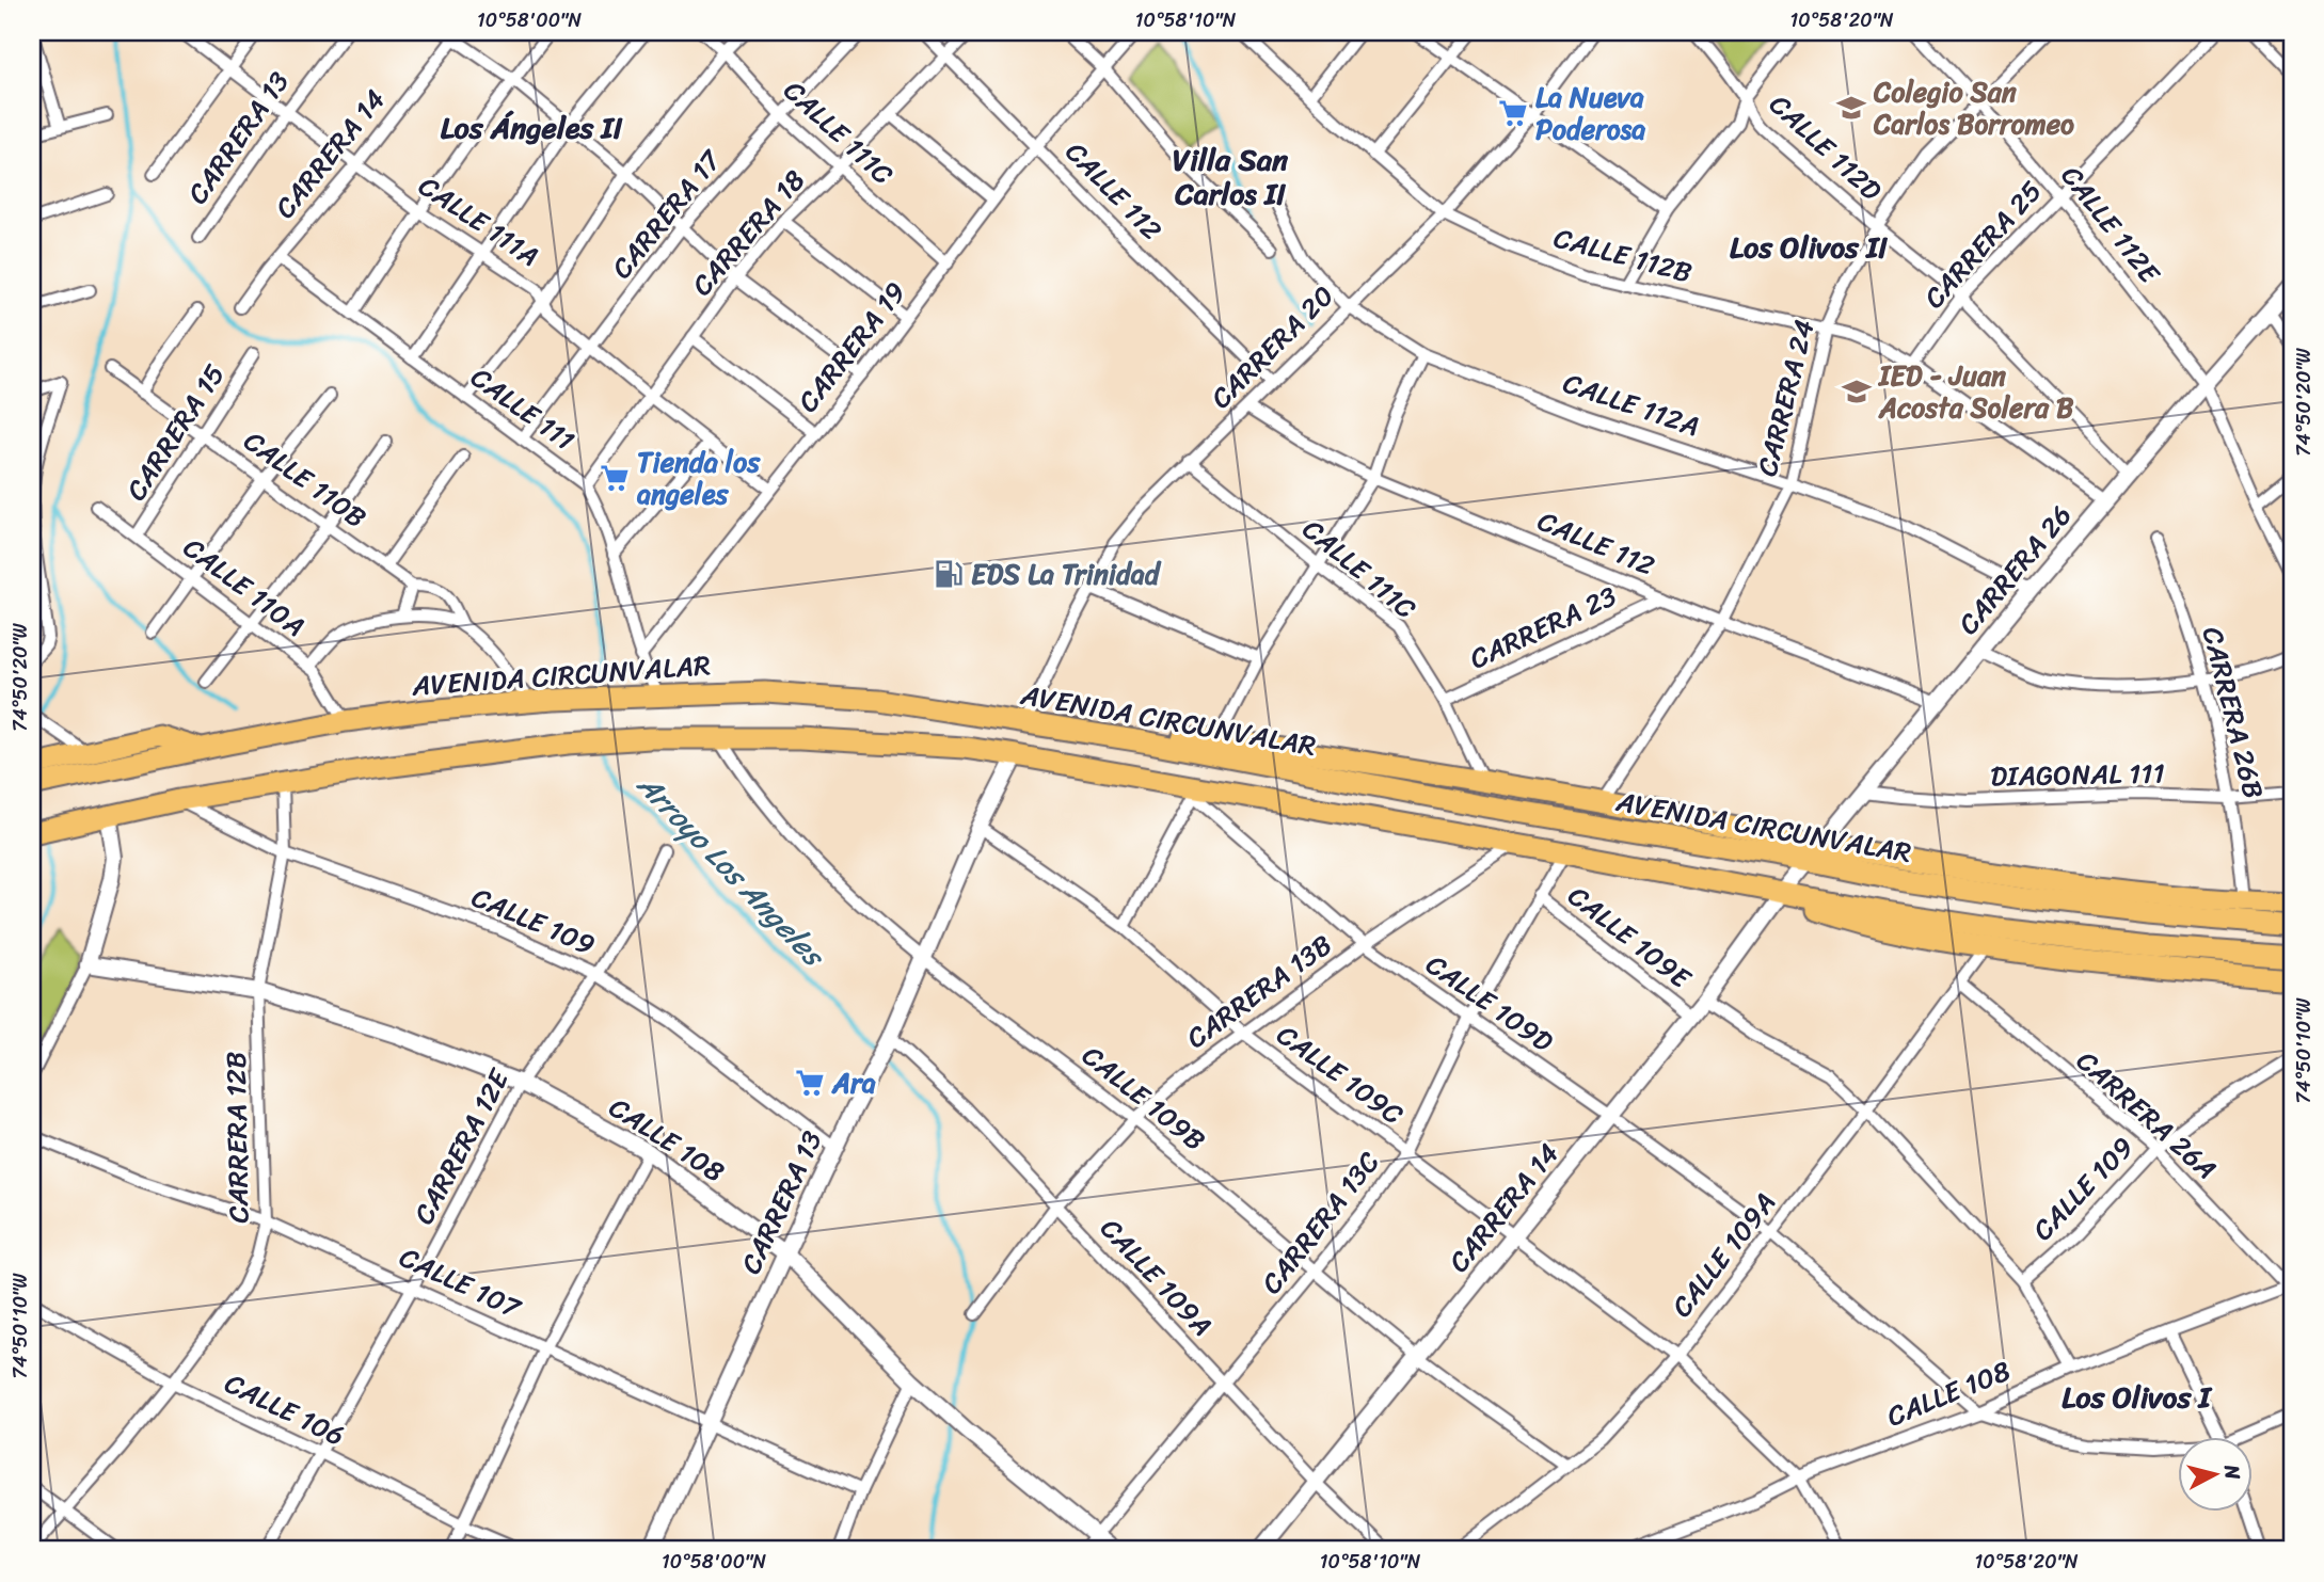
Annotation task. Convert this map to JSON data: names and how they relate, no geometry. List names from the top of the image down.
{
  "streets": {
    "highway": ["AVENIDA CIRCUNVALAR"],
    "street": [
      "CALLE 111C",
      "CARRERA 13",
      "CALLE 112D",
      "CARRERA 14",
      "CALLE 112",
      "CARRERA 17",
      "CALLE 111A",
      "CALLE 112E",
      "CARRERA 18",
      "CARRERA 25",
      "CALLE 112B",
      "CARRERA 19",
      "CARRERA 20",
      "CARRERA 24",
      "CALLE 112A",
      "CALLE 111",
      "CARRERA 15",
      "CALLE 110B",
      "CARRERA 26",
      "CALLE 110A",
      "CARRERA 23",
      "CARRERA 26B",
      "DIAGONAL 111",
      "CALLE 109",
      "CALLE 109E",
      "CARRERA 13B",
      "CALLE 109D",
      "CALLE 109C",
      "CALLE 109B",
      "CARRERA 26A",
      "CARRERA 12B",
      "CALLE 108",
      "CARRERA 12E",
      "CARRERA 13C",
      "CALLE 109A",
      "CALLE 107",
      "CALLE 106"
    ]
  },
  "crossings": [
    ["CALLE 111C", "CARRERA 17"],
    ["CALLE 111C", "CARRERA 18"],
    ["CALLE 111C", "CARRERA 19"],
    ["CALLE 111C", "CARRERA 20"],
    ["CALLE 111C", "CARRERA 23"],
    ["CARRERA 13", "CALLE 111A"],
    ["CARRERA 13", "CALLE 109"],
    ["CARRERA 13", "CALLE 109C"],
    ["CARRERA 13", "CALLE 109B"],
    ["CARRERA 13", "CALLE 108"],
    ["CARRERA 13", "CALLE 109A"],
    ["CARRERA 13", "CALLE 107"],
    ["CALLE 112D", "CARRERA 25"],
    ["CALLE 112D", "CARRERA 24"],
    ["CALLE 112D", "CARRERA 26"],
    ["CARRERA 14", "CALLE 111A"],
    ["CARRERA 14", "CALLE 111"],
    ["CARRERA 14", "CARRERA 26"],
    ["CARRERA 14", "CALLE 109E"],
    ["CARRERA 14", "CALLE 109D"],
    ["CARRERA 14", "CALLE 109C"],
    ["CARRERA 14", "CALLE 109B"],
    ["CARRERA 14", "CALLE 109A"],
    ["CALLE 112", "CARRERA 18"],
    ["CALLE 112", "CARRERA 19"],
    ["CALLE 112", "CARRERA 20"],
    ["CALLE 112", "CARRERA 24"],
    ["CALLE 112", "CARRERA 26"],
    ["CALLE 112", "CARRERA 23"],
    ["CARRERA 17", "CALLE 111A"],
    ["CARRERA 17", "CALLE 111"],
    ["CALLE 111A", "CARRERA 18"],
    ["CALLE 111A", "CARRERA 19"],
    ["CALLE 112E", "CARRERA 25"],
    ["CALLE 112E", "CARRERA 24"],
    ["CALLE 112E", "CARRERA 26"],
    ["CARRERA 18", "CALLE 111"],
    ["CARRERA 25", "CALLE 112B"],
    ["CALLE 112B", "CARRERA 20"],
    ["CALLE 112B", "CARRERA 24"],
    ["CALLE 112B", "CARRERA 26"],
    ["CARRERA 19", "CALLE 111"],
    ["CARRERA 20", "CALLE 112A"],
    ["CARRERA 20", "AVENIDA CIRCUNVALAR"],
    ["CARRERA 24", "CALLE 112A"],
    ["CALLE 112A", "CARRERA 26"],
    ["CALLE 111", "AVENIDA CIRCUNVALAR"],
    ["CARRERA 15", "CALLE 110B"],
    ["CARRERA 15", "CALLE 110A"],
    ["CALLE 110B", "CALLE 110A"],
    ["CALLE 110B", "AVENIDA CIRCUNVALAR"],
    ["CARRERA 26", "AVENIDA CIRCUNVALAR"],
    ["CARRERA 26", "DIAGONAL 111"],
    ["CALLE 110A", "AVENIDA CIRCUNVALAR"],
    ["CARRERA 26B", "DIAGONAL 111"],
    ["CALLE 109", "CALLE 109E"],
    ["CALLE 109", "CARRERA 26A"],
    ["CALLE 109", "CARRERA 12B"],
    ["CALLE 109", "CARRERA 12E"],
    ["CALLE 109E", "CALLE 108"],
    ["CALLE 109E", "CARRERA 13C"],
    ["CALLE 109E", "CALLE 109A"],
    ["CARRERA 13B", "CALLE 109D"],
    ["CARRERA 13B", "CALLE 109C"],
    ["CARRERA 13B", "CALLE 109B"],
    ["CARRERA 13B", "CALLE 109A"],
    ["CALLE 109D", "CALLE 108"],
    ["CALLE 109D", "CARRERA 13C"],
    ["CALLE 109D", "CALLE 109A"],
    ["CALLE 109C", "CARRERA 13C"],
    ["CALLE 109C", "CALLE 109A"],
    ["CALLE 109B", "CARRERA 13C"],
    ["CALLE 109B", "CALLE 109A"],
    ["CARRERA 26A", "CALLE 108"],
    ["CARRERA 26A", "CALLE 109A"],
    ["CARRERA 12B", "CALLE 108"],
    ["CARRERA 12B", "CALLE 107"],
    ["CARRERA 12B", "CALLE 106"],
    ["CALLE 108", "CARRERA 12E"],
    ["CALLE 108", "CARRERA 13C"],
    ["CARRERA 12E", "CALLE 107"],
    ["CARRERA 12E", "CALLE 106"],
    ["CARRERA 13C", "CALLE 109A"]
  ],
  "districts": [
    "Los Ángeles II",
    "Villa San Carlos II",
    "Los Olivos II",
    "Los Olivos I"
  ],
  "water": ["Arroyo Los Angeles"],
  "places": {
    "school or university": ["Colegio San Carlos Borromeo", "IED - Juan Acosta Solera B"],
    "supermarket": ["La Nueva Poderosa", "Tienda los angeles", "Ara"],
    "fuel station": ["EDS La Trinidad"]
  },
  "north": "right",
  "coordinates": [
    "10°58'00\"N",
    "10°58'10\"N",
    "10°58'20\"N",
    "74°50'20\"W",
    "74°50'10\"W"
  ]
}
